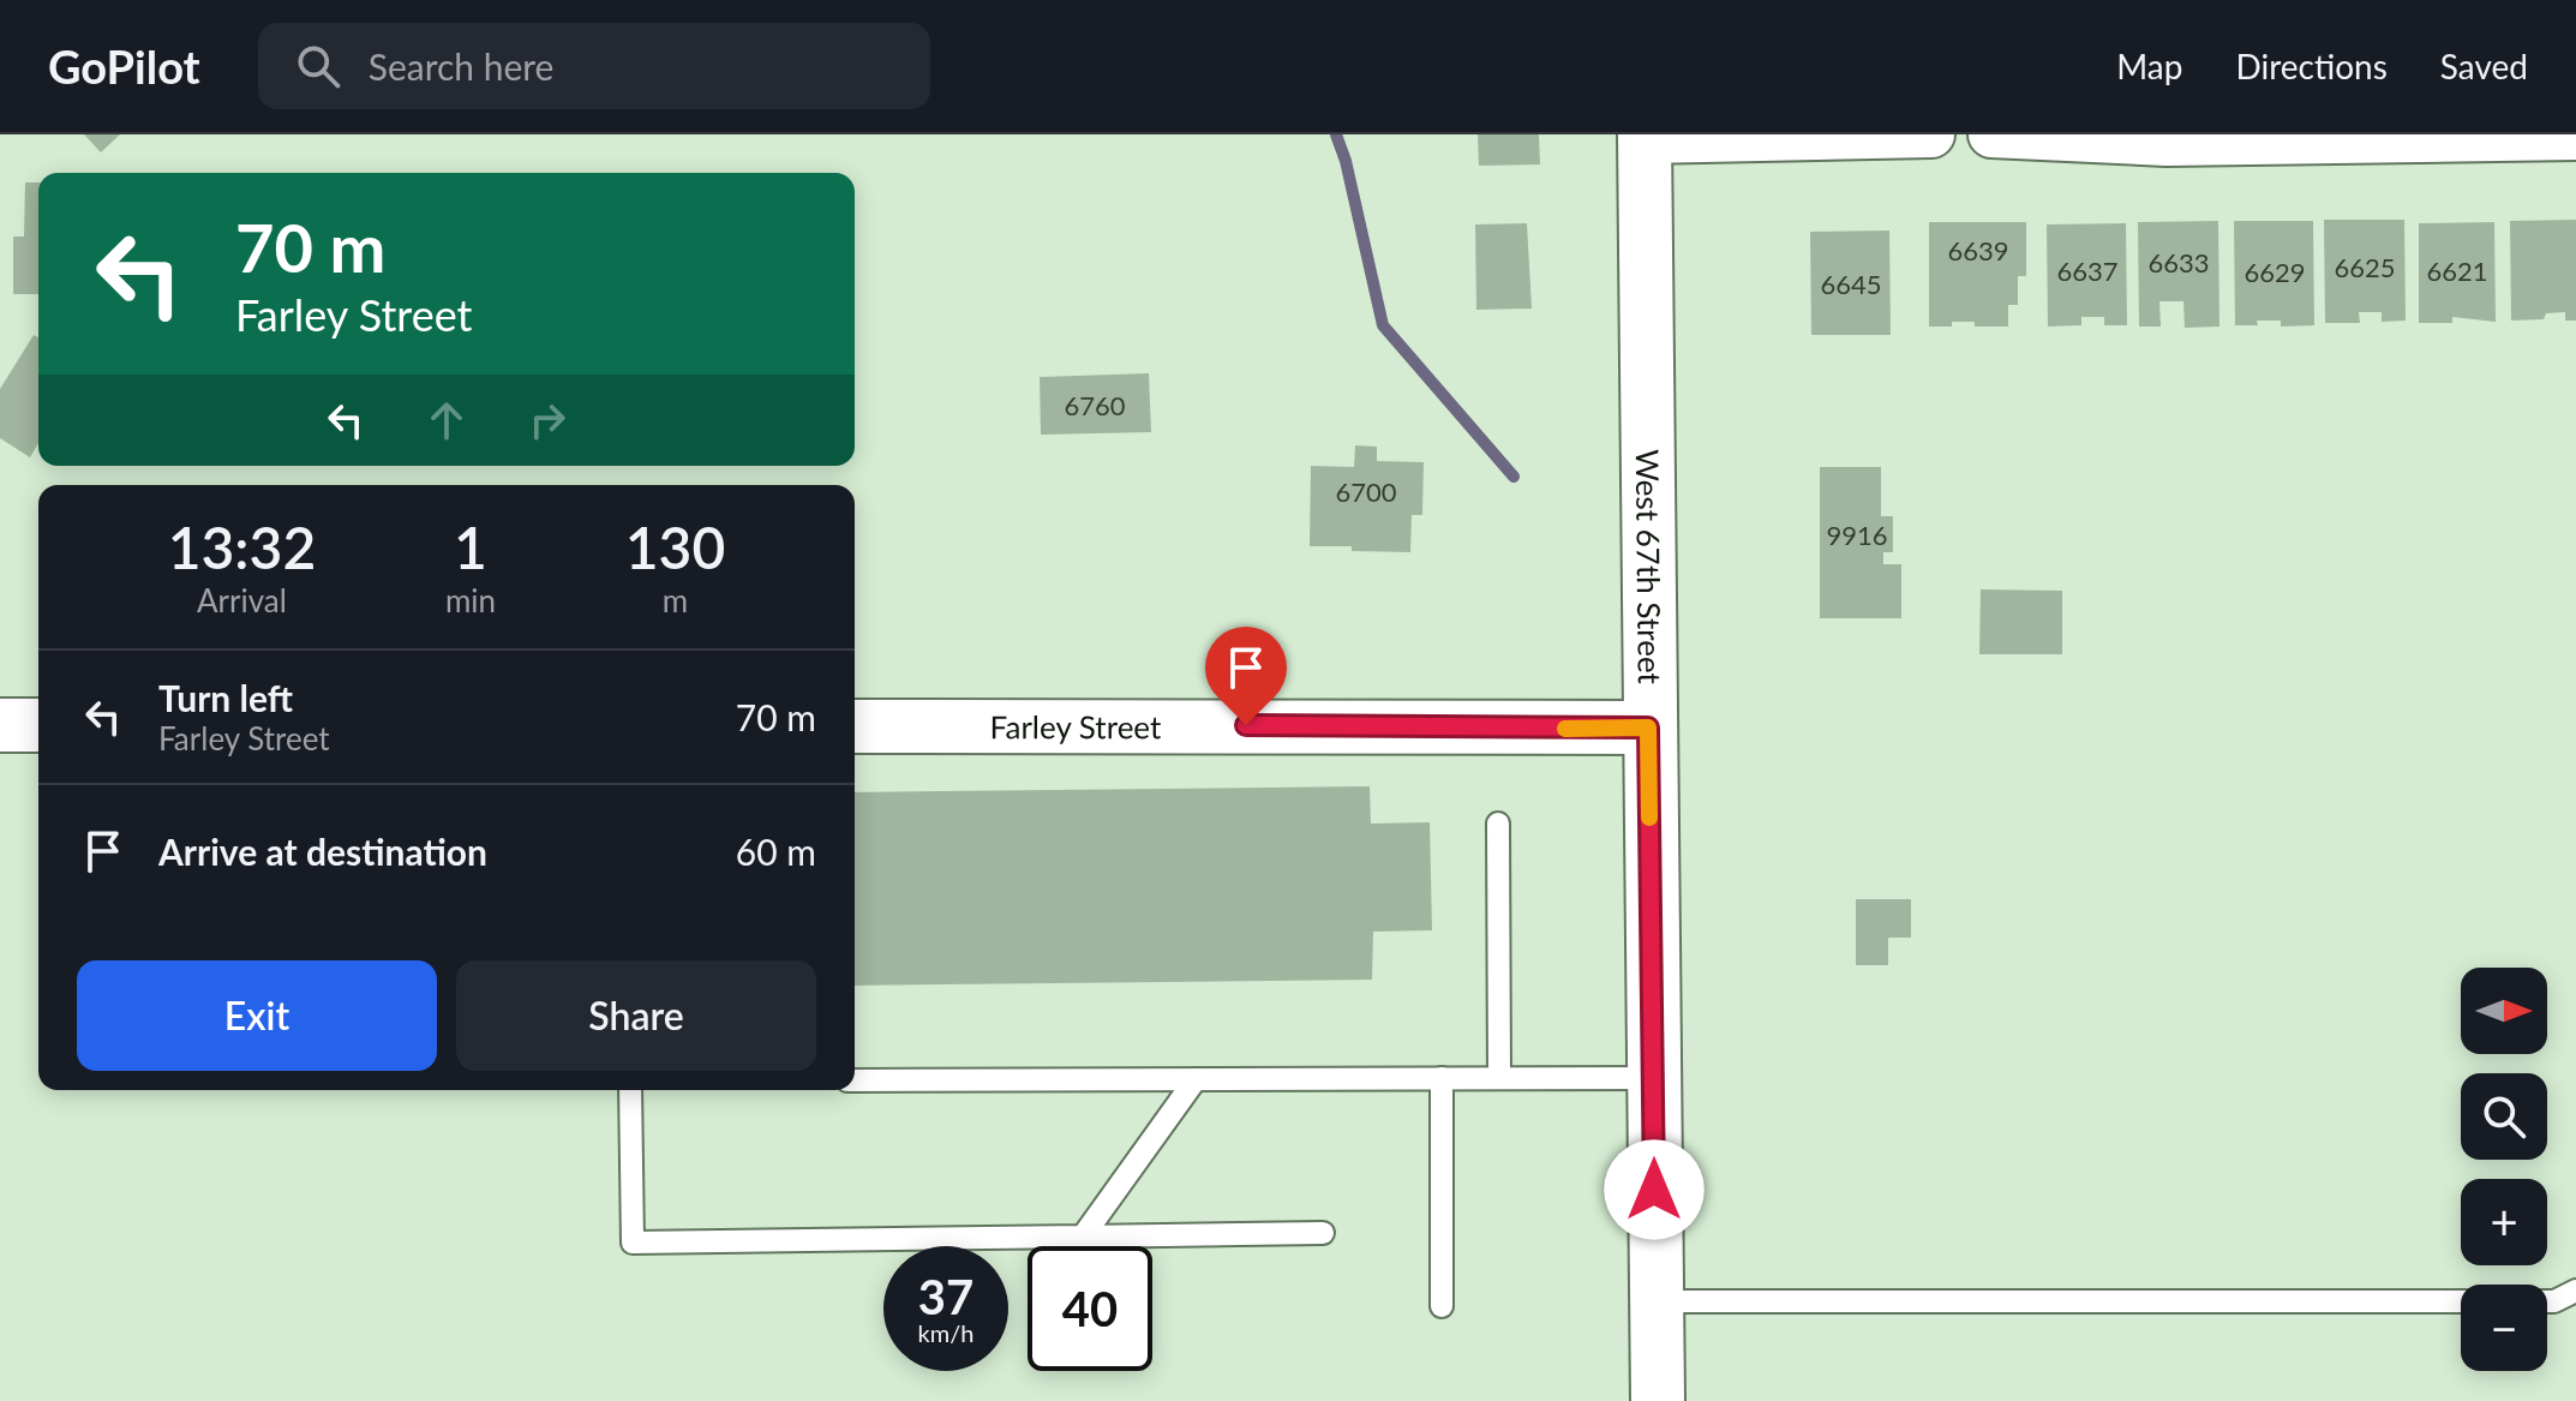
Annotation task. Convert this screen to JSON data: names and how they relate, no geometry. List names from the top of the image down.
{
  "streets": {
    "street": ["West 67th Street", "Farley Street"]
  },
  "crossings": [
    ["West 67th Street", "Farley Street"]
  ],
  "house_numbers": [
    "6639",
    "6633",
    "6625",
    "6637",
    "6621",
    "6629",
    "6645",
    "6760",
    "6700",
    "9916"
  ],
  "north": "right",
  "page": {
    "header": "GoPilot",
    "search": "Search here",
    "nav": ["Map", "Directions", "Saved"],
    "turn": ["70 m", "Farley Street"],
    "eta": [
      "13:32",
      "Arrival",
      "1",
      "min",
      "130",
      "m"
    ],
    "list": [
      {
        "name": "Turn left",
        "note": "Farley Street",
        "value": "70 m"
      },
      {
        "name": "Arrive at destination",
        "value": "60 m"
      }
    ],
    "buttons": ["Exit", "Share"],
    "map_buttons": ["+", "−"],
    "speed": "37 km/h",
    "limit": "40"
  }
}
